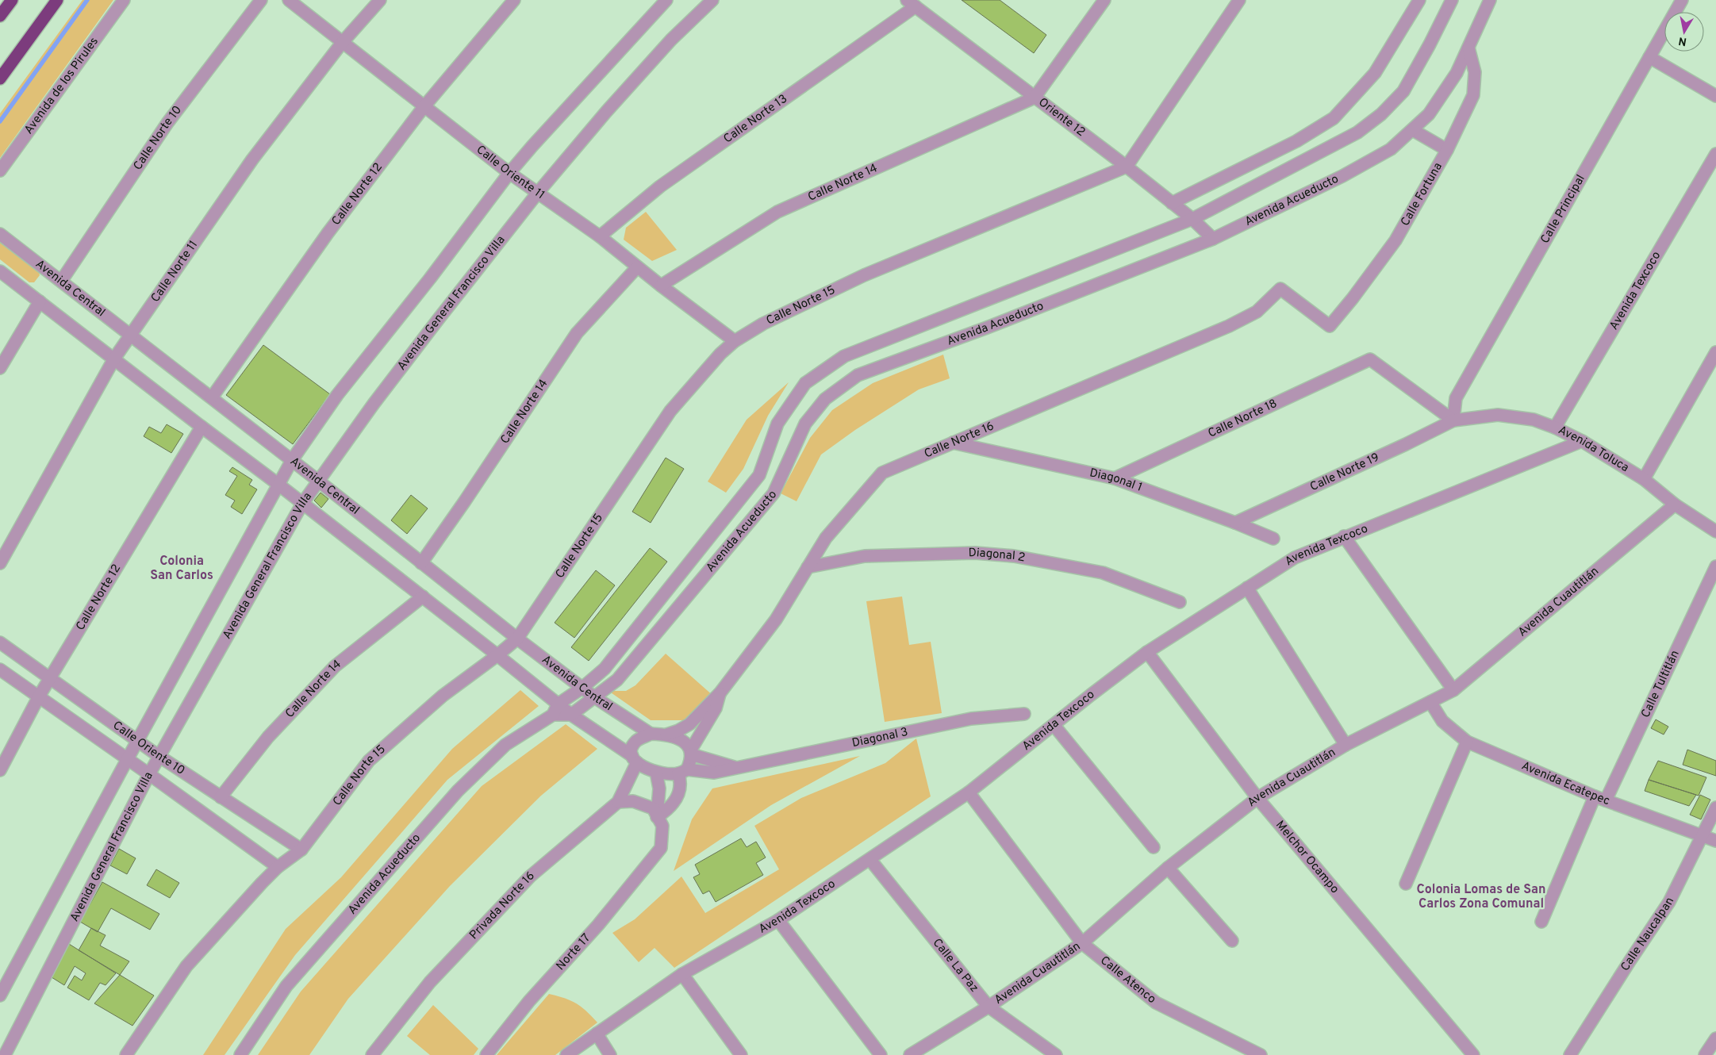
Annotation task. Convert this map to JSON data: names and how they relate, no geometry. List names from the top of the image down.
{
  "streets": {
    "street": [
      "Avenida de los Pirules",
      "Oriente 12",
      "Calle Norte 13",
      "Calle Norte 10",
      "Calle Oriente 11",
      "Calle Norte 14",
      "Calle Norte 12",
      "Calle Fortuna",
      "Avenida Acueducto",
      "Calle Principal",
      "Calle Norte 11",
      "Avenida Central",
      "Avenida Texcoco",
      "Avenida General Francisco Villa",
      "Calle Norte 15",
      "Calle Norte 18",
      "Calle Norte 16",
      "Avenida Toluca",
      "Calle Norte 19",
      "Diagonal 1",
      "Diagonal 2",
      "Avenida Cuautitlán",
      "Calle Tultitlán",
      "Diagonal 3",
      "Calle Oriente 10",
      "Avenida Ecatepec",
      "Melchor Ocampo",
      "Privada Norte 16",
      "Calle Naucalpan",
      "Norte 17",
      "Calle La Paz",
      "Calle Atenco"
    ]
  },
  "crossings": [
    ["Oriente 12", "Calle Norte 13"],
    ["Oriente 12", "Calle Norte 14"],
    ["Oriente 12", "Avenida Acueducto"],
    ["Oriente 12", "Calle Norte 15"],
    ["Calle Norte 13", "Calle Oriente 11"],
    ["Calle Norte 10", "Avenida Central"],
    ["Calle Oriente 11", "Calle Norte 14"],
    ["Calle Oriente 11", "Calle Norte 12"],
    ["Calle Oriente 11", "Calle Norte 11"],
    ["Calle Oriente 11", "Avenida General Francisco Villa"],
    ["Calle Oriente 11", "Calle Norte 15"],
    ["Calle Norte 14", "Avenida Central"],
    ["Calle Norte 14", "Calle Oriente 10"],
    ["Calle Norte 12", "Avenida Central"],
    ["Calle Norte 12", "Calle Oriente 10"],
    ["Calle Fortuna", "Avenida Acueducto"],
    ["Calle Fortuna", "Calle Norte 16"],
    ["Avenida Acueducto", "Avenida Central"],
    ["Calle Principal", "Calle Norte 18"],
    ["Calle Principal", "Avenida Toluca"],
    ["Calle Principal", "Calle Norte 19"],
    ["Calle Norte 11", "Avenida Central"],
    ["Avenida Central", "Avenida General Francisco Villa"],
    ["Avenida Central", "Calle Norte 15"],
    ["Avenida Central", "Calle Norte 16"],
    ["Avenida Central", "Diagonal 3"],
    ["Avenida Central", "Privada Norte 16"],
    ["Avenida Texcoco", "Avenida Toluca"],
    ["Avenida Texcoco", "Melchor Ocampo"],
    ["Avenida Texcoco", "Calle La Paz"],
    ["Avenida Texcoco", "Calle Atenco"],
    ["Avenida General Francisco Villa", "Calle Oriente 10"],
    ["Calle Norte 15", "Calle Oriente 10"],
    ["Calle Norte 18", "Avenida Toluca"],
    ["Calle Norte 18", "Calle Norte 19"],
    ["Calle Norte 18", "Diagonal 1"],
    ["Calle Norte 16", "Diagonal 1"],
    ["Calle Norte 16", "Diagonal 2"],
    ["Calle Norte 16", "Diagonal 3"],
    ["Calle Norte 16", "Privada Norte 16"],
    ["Avenida Toluca", "Calle Norte 19"],
    ["Avenida Toluca", "Avenida Cuautitlán"],
    ["Calle Norte 19", "Diagonal 1"],
    ["Avenida Cuautitlán", "Avenida Ecatepec"],
    ["Avenida Cuautitlán", "Melchor Ocampo"],
    ["Avenida Cuautitlán", "Calle La Paz"],
    ["Avenida Cuautitlán", "Calle Atenco"],
    ["Calle Tultitlán", "Avenida Ecatepec"],
    ["Diagonal 3", "Privada Norte 16"],
    ["Avenida Ecatepec", "Calle Naucalpan"]
  ],
  "districts": ["Colonia San Carlos", "Colonia Lomas de San Carlos Zona Comunal"],
  "north": "bottom"
}
